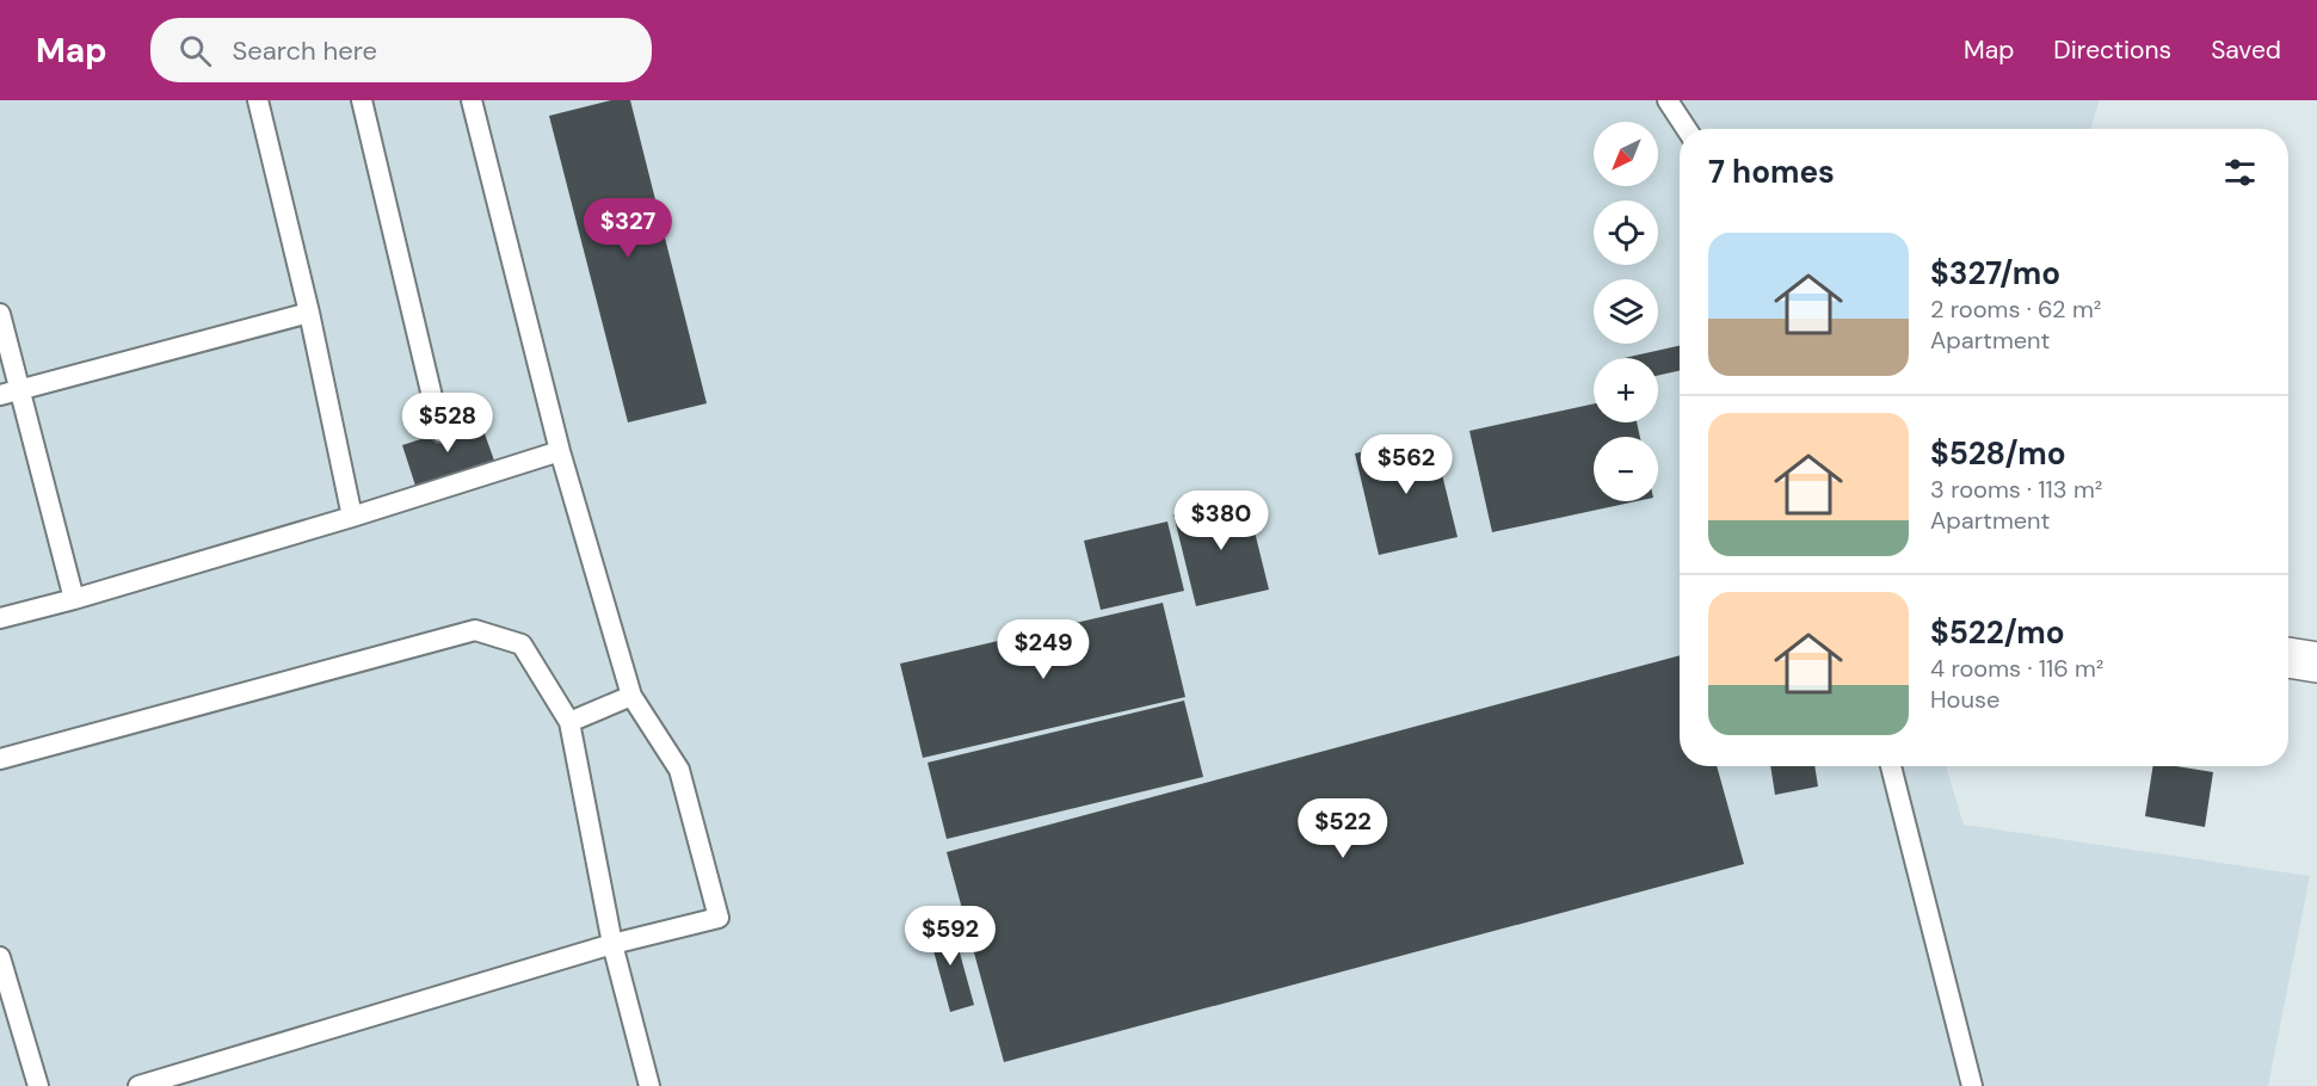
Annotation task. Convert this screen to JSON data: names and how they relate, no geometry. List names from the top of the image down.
{
  "north": "bottom left",
  "page": {
    "header": "Map",
    "search": "Search here",
    "nav": ["Map", "Directions", "Saved"],
    "map_buttons": ["+", "−"],
    "heading": "7 homes",
    "price": [
      "$327",
      "$528",
      "$562",
      "$380",
      "$249",
      "$522",
      "$592"
    ],
    "list": [
      {
        "name": "$327/mo",
        "note": "2 rooms · 62 m² · Apartment"
      },
      {
        "name": "$528/mo",
        "note": "3 rooms · 113 m² · Apartment"
      },
      {
        "name": "$522/mo",
        "note": "4 rooms · 116 m² · House"
      }
    ]
  }
}
